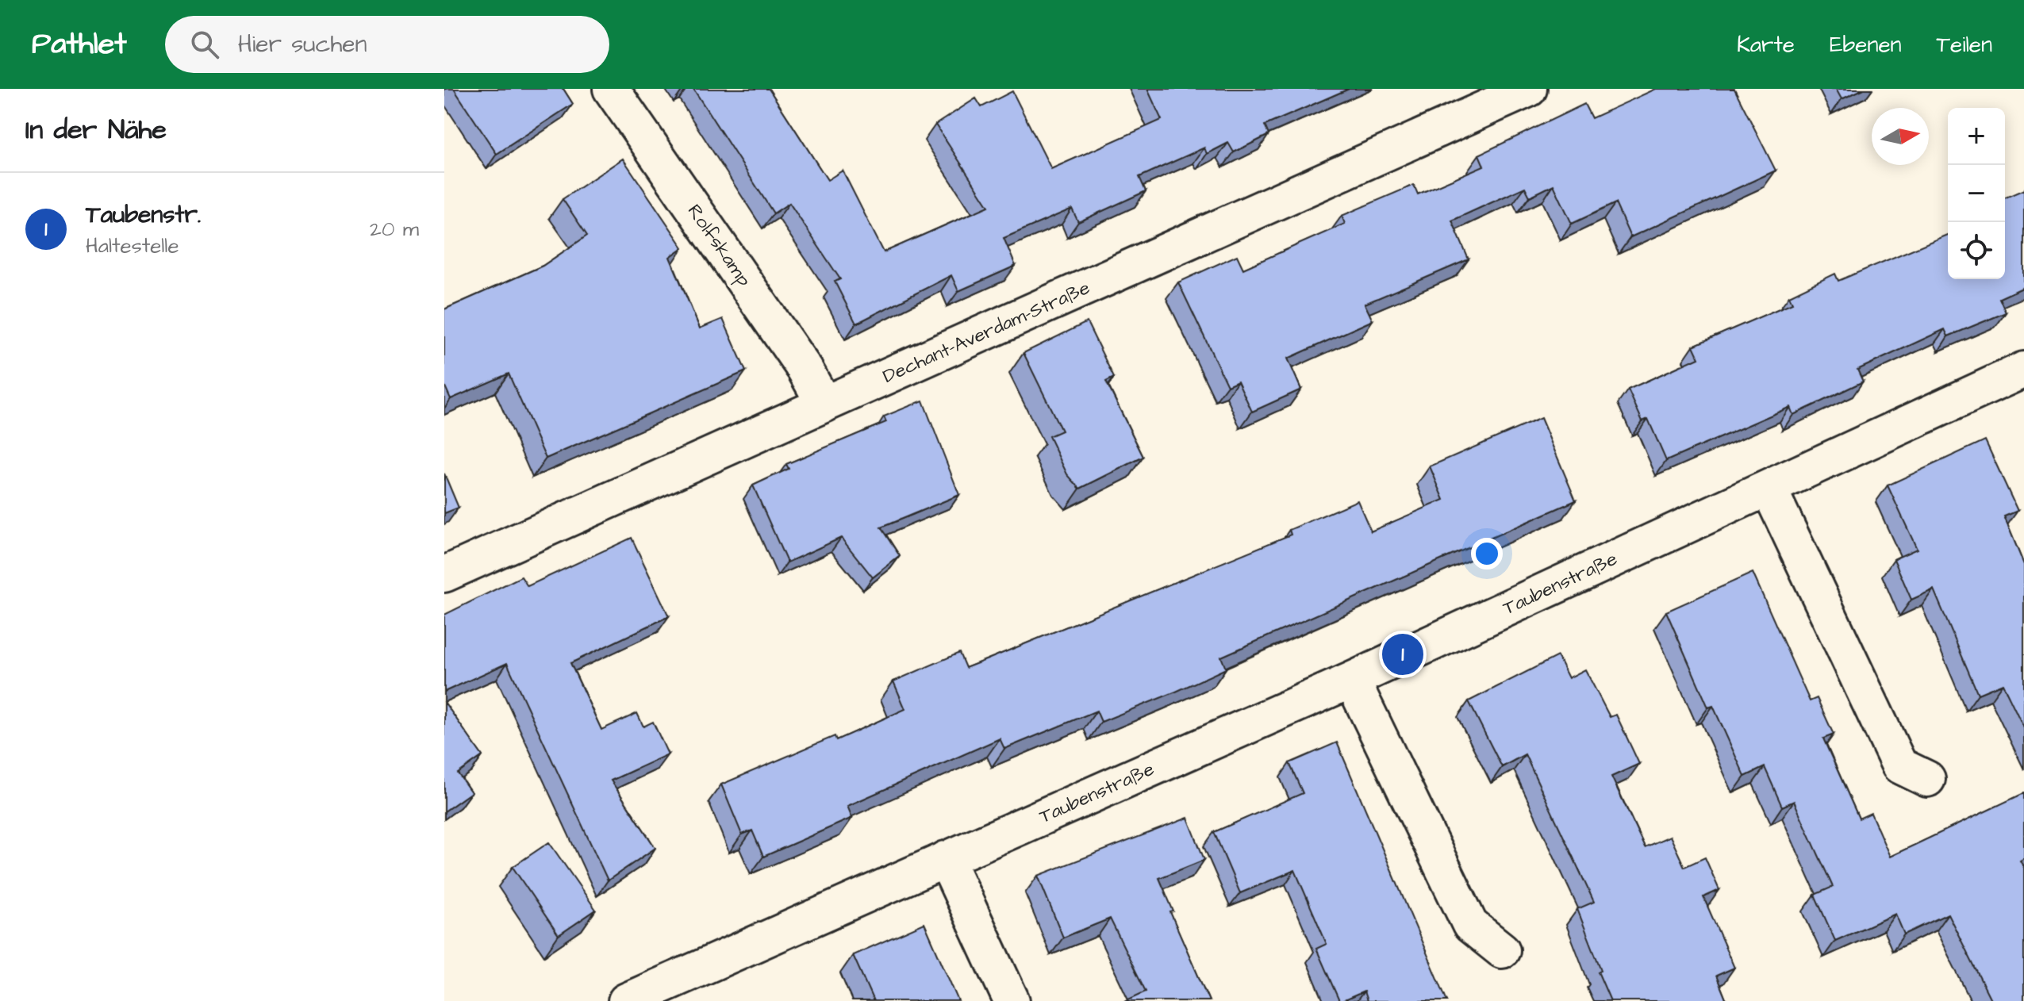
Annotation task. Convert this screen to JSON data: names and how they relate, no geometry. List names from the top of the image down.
{
  "streets": {
    "street": ["Rolfskamp", "Dechant-Averdam-Straße", "Taubenstraße"]
  },
  "crossings": [
    ["Rolfskamp", "Dechant-Averdam-Straße"]
  ],
  "north": "right",
  "page": {
    "header": "Pathlet",
    "search": "Hier suchen",
    "nav": ["Karte", "Ebenen", "Teilen"],
    "heading": "In der Nähe",
    "map_buttons": ["+", "−"],
    "list": [
      {
        "mark": "1",
        "name": "Taubenstr.",
        "note": "Haltestelle",
        "value": "20 m"
      }
    ],
    "pins": "1"
  }
}
